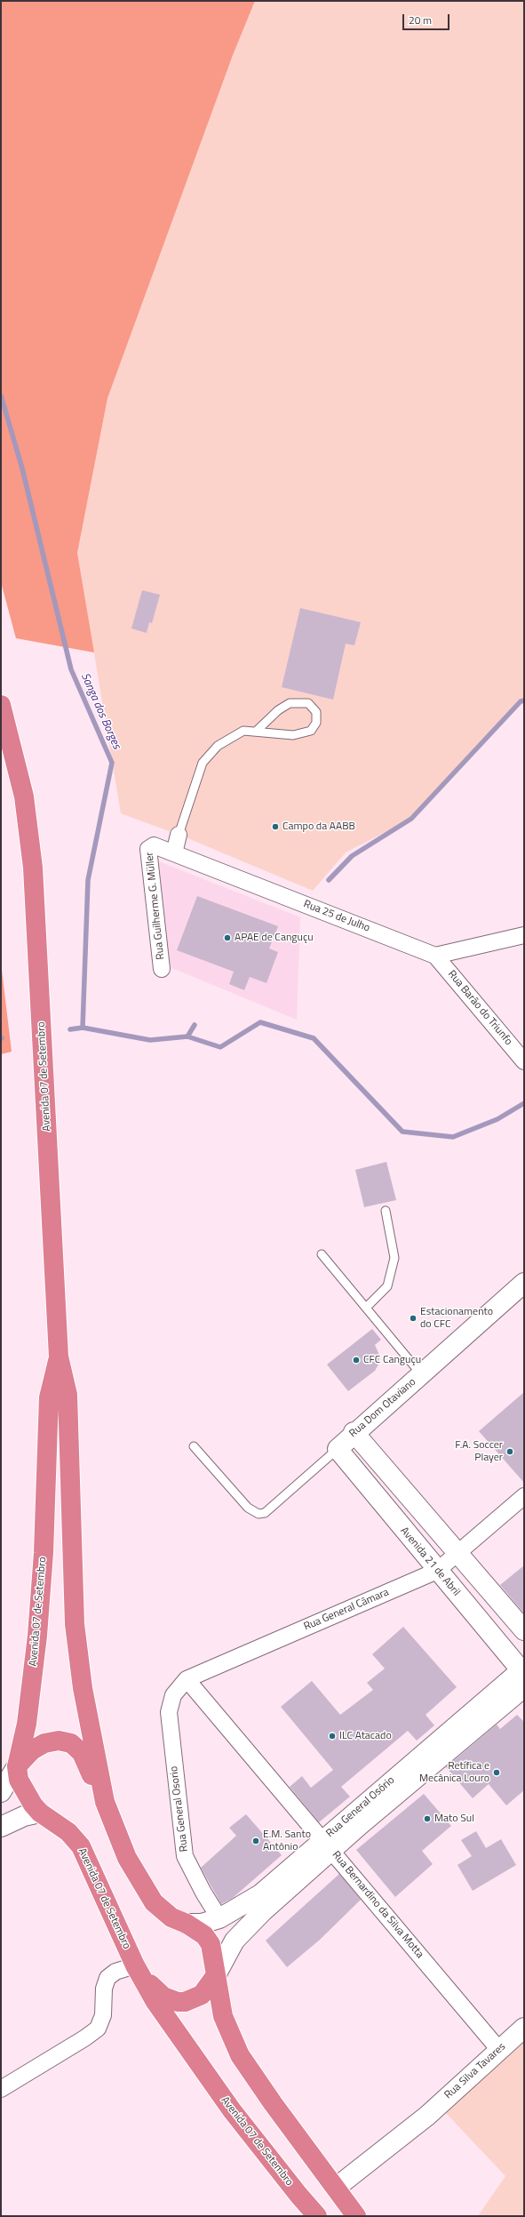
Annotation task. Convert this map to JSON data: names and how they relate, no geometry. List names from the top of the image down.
{
  "streets": {
    "highway": ["Avenida 07 de Setembro"],
    "street": [
      "Rua Guilherme G. Müller",
      "Rua 25 de Julho",
      "Rua Barão do Triunfo",
      "Rua Dom Otaviano",
      "Avenida 21 de Abril",
      "Rua General Câmara",
      "Rua General Osório",
      "Rua General Osorio",
      "Rua Bernardino da Silva Motta",
      "Rua Silva Tavares"
    ]
  },
  "crossings": [
    ["Rua Guilherme G. Müller", "Rua 25 de Julho"],
    ["Rua 25 de Julho", "Rua Barão do Triunfo"],
    ["Avenida 07 de Setembro", "Rua General Osório"],
    ["Avenida 07 de Setembro", "Rua Silva Tavares"],
    ["Rua Dom Otaviano", "Avenida 21 de Abril"],
    ["Avenida 21 de Abril", "Rua General Câmara"],
    ["Avenida 21 de Abril", "Rua General Osório"],
    ["Rua General Câmara", "Rua General Osorio"],
    ["Rua General Câmara", "Rua Bernardino da Silva Motta"],
    ["Rua General Osório", "Rua General Osorio"],
    ["Rua General Osório", "Rua Bernardino da Silva Motta"],
    ["Rua Bernardino da Silva Motta", "Rua Silva Tavares"]
  ],
  "water": ["Sanga dos Borges"],
  "places": [
    "Campo da AABB",
    "APAE de Canguçu",
    "Estacionamento do CFC",
    "CFC Canguçu",
    "F.A. Soccer Player",
    "ILC Atacado",
    "Retífica e Mecânica Louro",
    "Mato Sul",
    "E.M. Santo Antônio"
  ],
  "scale_bar": "20 m"
}
